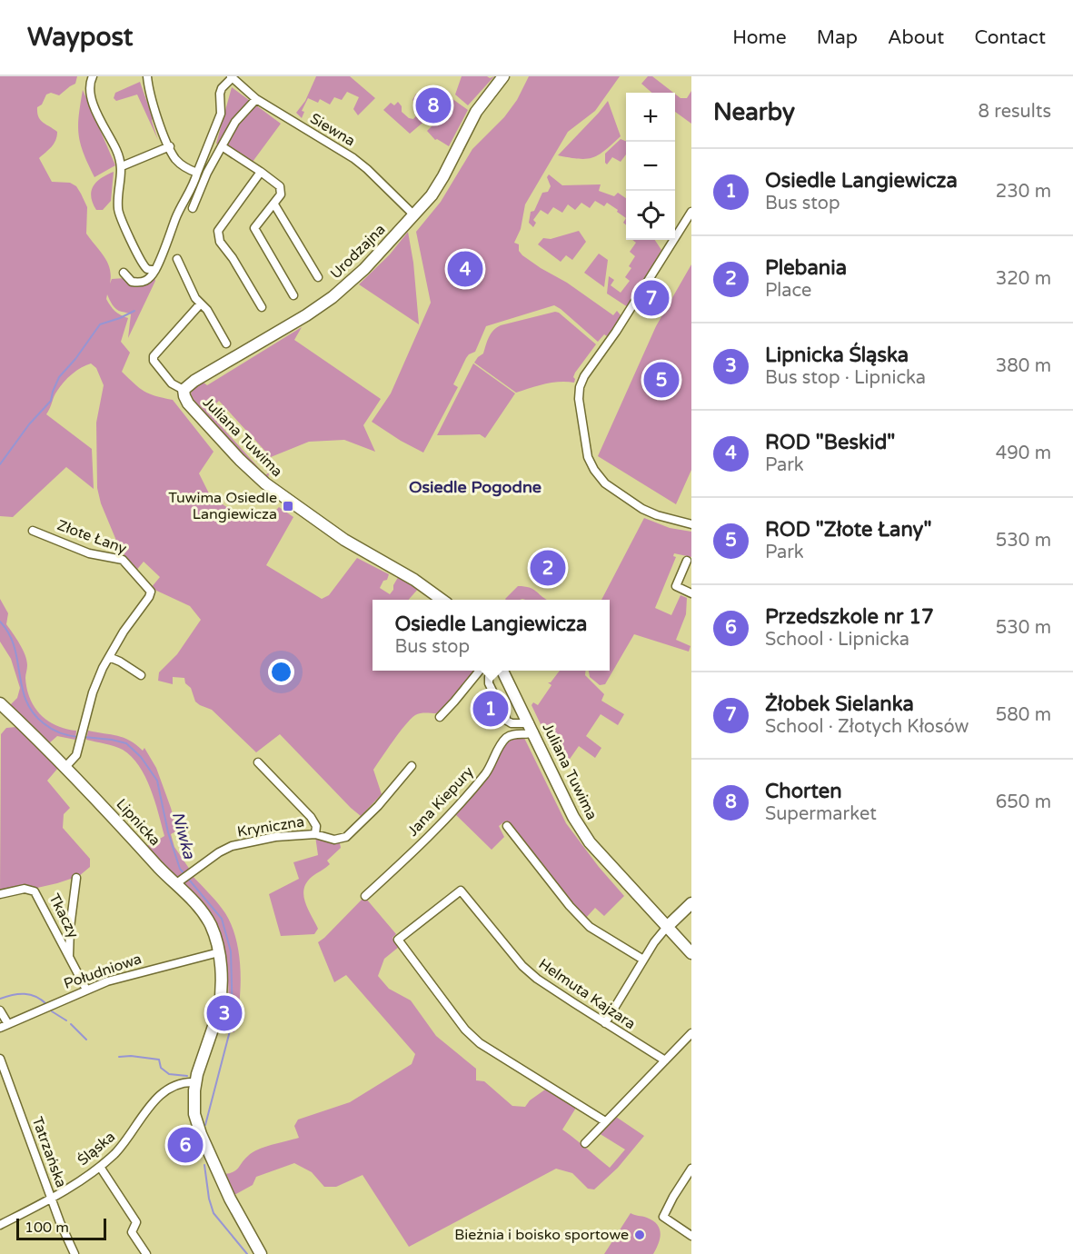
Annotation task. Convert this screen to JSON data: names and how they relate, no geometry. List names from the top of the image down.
{
  "streets": {
    "street": [
      "Siewna",
      "Urodzajna",
      "Juliana Tuwima",
      "Złote Łany",
      "Jana Kiepury",
      "Lipnicka",
      "Kryniczna",
      "Tkaczy",
      "Południowa",
      "Helmuta Kajzara",
      "Śląska",
      "Tatrzańska"
    ]
  },
  "crossings": [
    ["Siewna", "Urodzajna"],
    ["Urodzajna", "Juliana Tuwima"],
    ["Juliana Tuwima", "Jana Kiepury"],
    ["Złote Łany", "Lipnicka"],
    ["Lipnicka", "Kryniczna"],
    ["Lipnicka", "Południowa"],
    ["Lipnicka", "Śląska"],
    ["Tkaczy", "Południowa"],
    ["Śląska", "Tatrzańska"]
  ],
  "districts": ["Osiedle Pogodne"],
  "water": ["Niwka"],
  "places": {
    "transit": ["Tuwima Osiedle Langiewicza"],
    "other": ["Bieżnia i boisko sportowe"]
  },
  "scale_bar": "100 m",
  "page": {
    "header": "Waypost",
    "nav": [
      "Home",
      "Map",
      "About",
      "Contact"
    ],
    "heading": ["Nearby", "8 results"],
    "pins": [
      "8",
      "4",
      "7",
      "5",
      "2",
      "1",
      "3",
      "6"
    ],
    "map_buttons": ["+", "−"],
    "list": [
      {
        "mark": "1",
        "name": "Osiedle Langiewicza",
        "note": "Bus stop",
        "value": "230 m"
      },
      {
        "mark": "2",
        "name": "Plebania",
        "note": "Place",
        "value": "320 m"
      },
      {
        "mark": "3",
        "name": "Lipnicka Śląska",
        "note": "Bus stop · Lipnicka",
        "value": "380 m"
      },
      {
        "mark": "4",
        "name": "ROD \"Beskid\"",
        "note": "Park",
        "value": "490 m"
      },
      {
        "mark": "5",
        "name": "ROD \"Złote Łany\"",
        "note": "Park",
        "value": "530 m"
      },
      {
        "mark": "6",
        "name": "Przedszkole nr 17",
        "note": "School · Lipnicka",
        "value": "530 m"
      },
      {
        "mark": "7",
        "name": "Żłobek Sielanka",
        "note": "School · Złotych Kłosów",
        "value": "580 m"
      },
      {
        "mark": "8",
        "name": "Chorten",
        "note": "Supermarket",
        "value": "650 m"
      }
    ],
    "popup": ["Osiedle Langiewicza", "Bus stop"],
    "scale": "100 m"
  }
}
